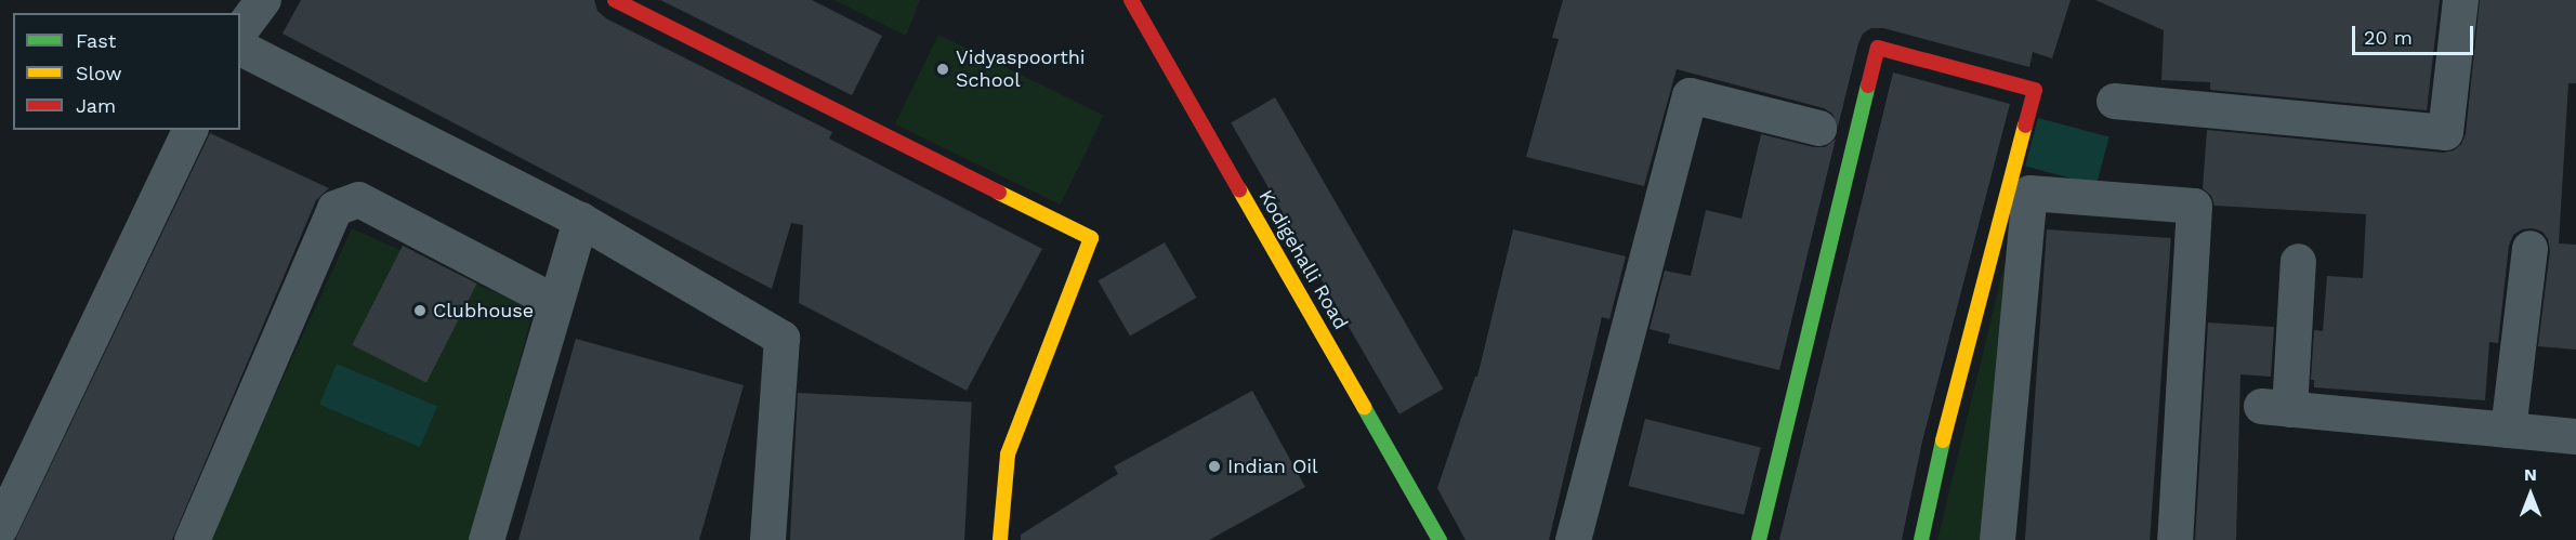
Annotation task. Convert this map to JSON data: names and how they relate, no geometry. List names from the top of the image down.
{
  "streets": {
    "street": ["Kodigehalli Road"]
  },
  "places": ["Vidyaspoorthi School", "Clubhouse", "Indian Oil"],
  "legend": ["Fast", "Slow", "Jam"],
  "scale_bar": "20 m",
  "north": "top"
}
